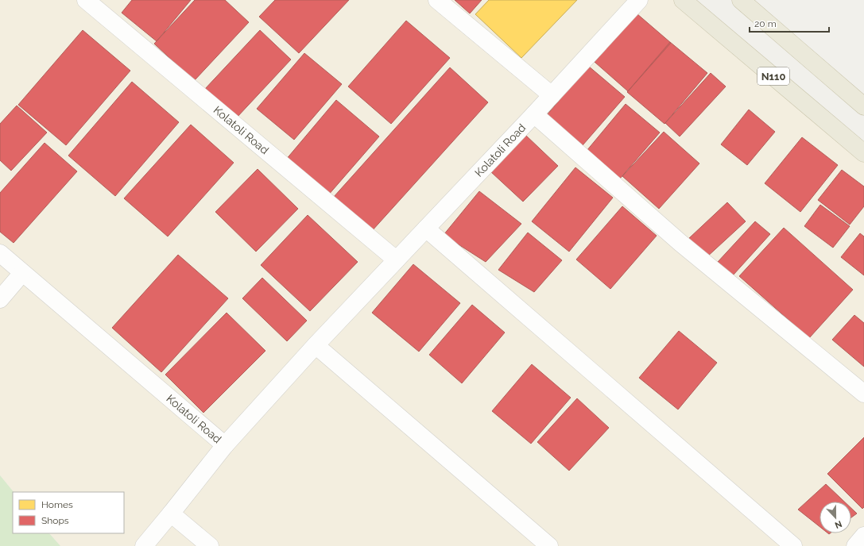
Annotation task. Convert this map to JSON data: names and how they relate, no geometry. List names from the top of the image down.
{
  "streets": {
    "highway": ["N110"],
    "street": ["Kolatoli Road"]
  },
  "legend": ["Homes", "Shops"],
  "scale_bar": "20 m",
  "north": "bottom"
}
